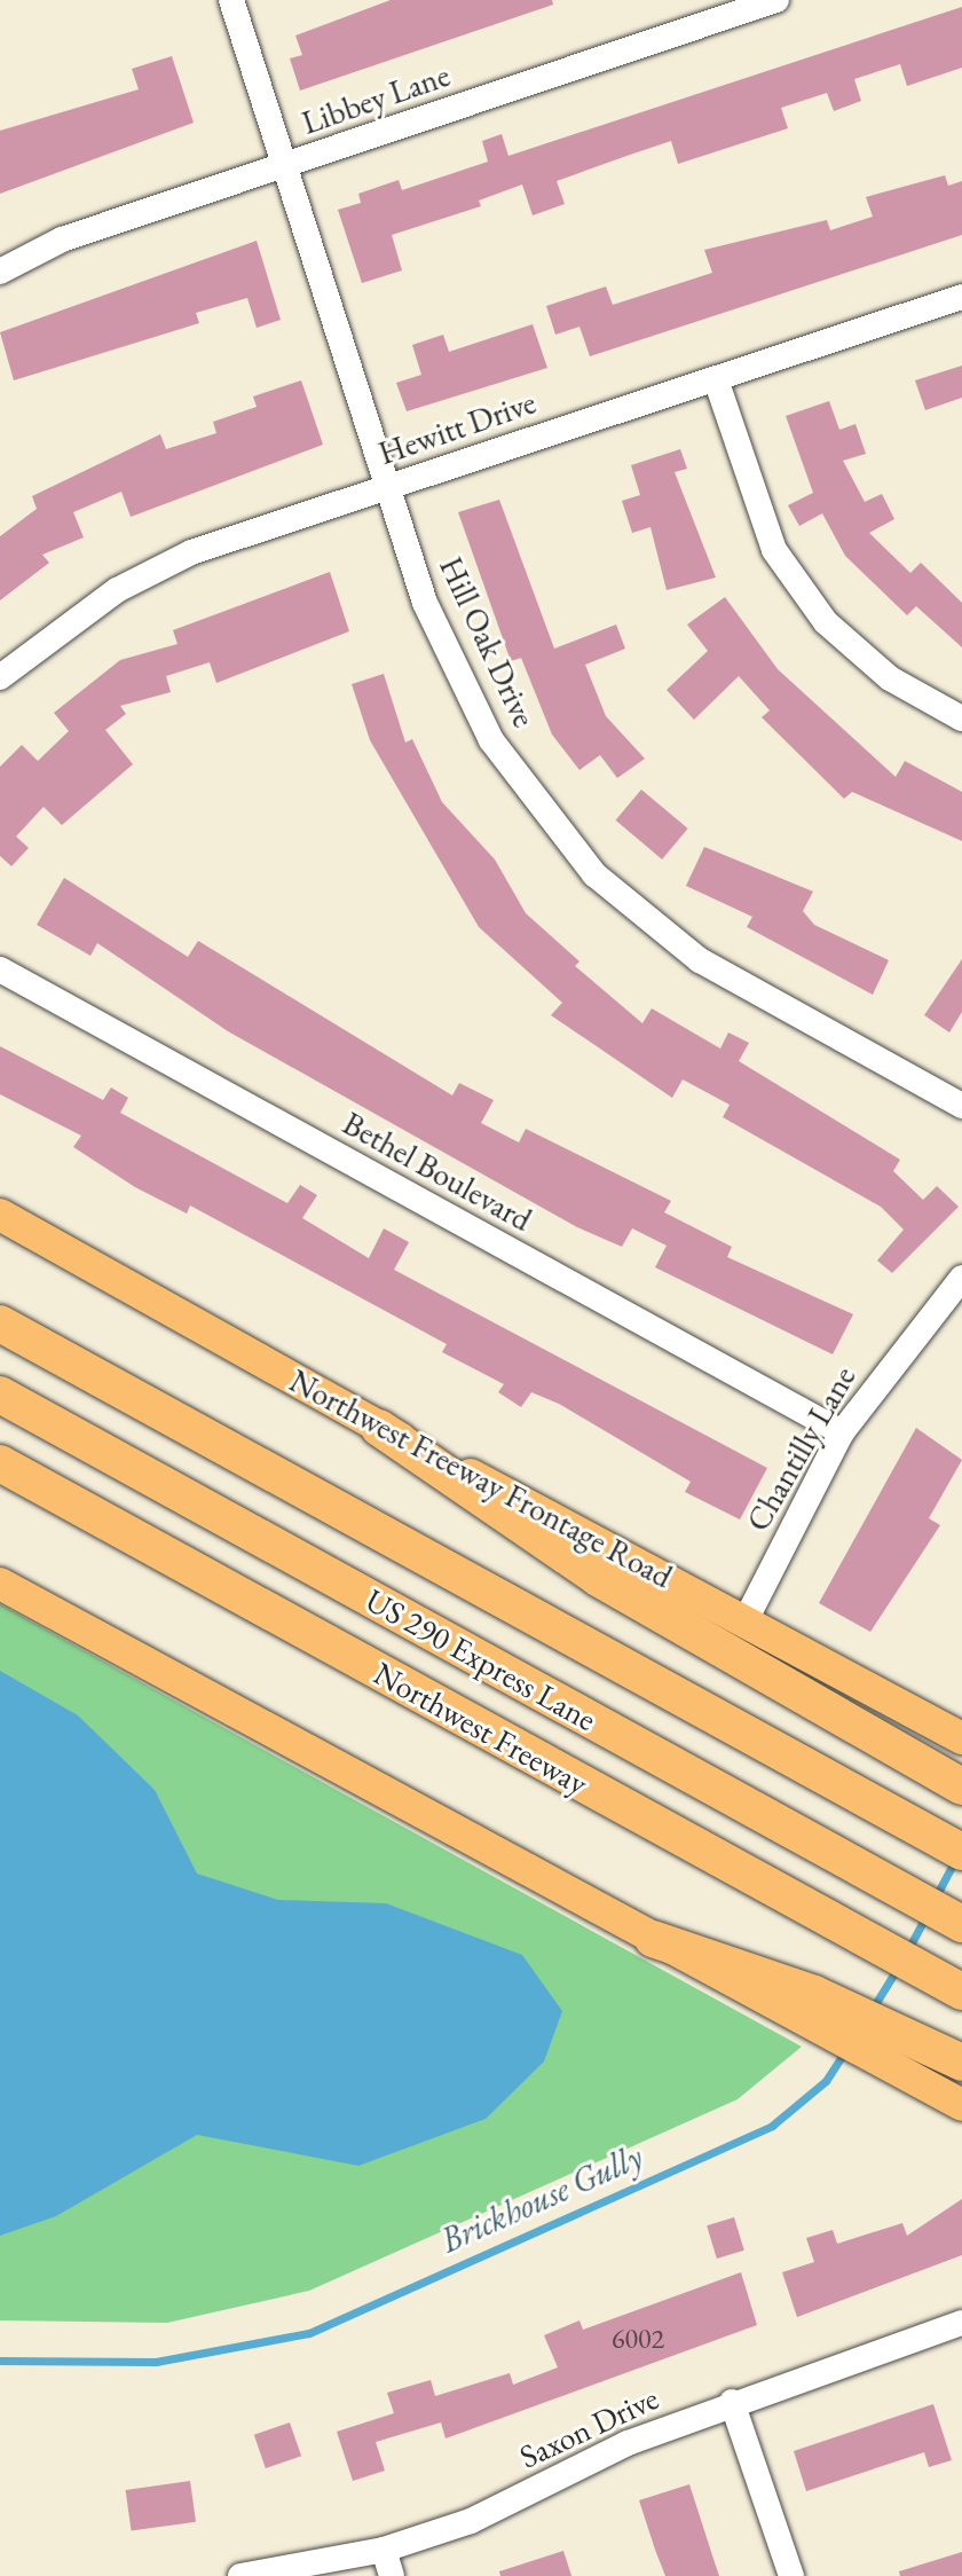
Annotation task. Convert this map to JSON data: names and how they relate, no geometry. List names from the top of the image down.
{
  "streets": {
    "highway": ["US 290 Express Lane", "Northwest Freeway"],
    "main road": ["Northwest Freeway Frontage Road"],
    "street": [
      "Libbey Lane",
      "Hewitt Drive",
      "Hill Oak Drive",
      "Bethel Boulevard",
      "Chantilly Lane",
      "Saxon Drive"
    ]
  },
  "crossings": [
    ["Libbey Lane", "Hill Oak Drive"],
    ["Hewitt Drive", "Hill Oak Drive"],
    ["Bethel Boulevard", "Chantilly Lane"],
    ["Chantilly Lane", "Northwest Freeway Frontage Road"]
  ],
  "water": ["Brickhouse Gully"],
  "house_numbers": ["6002"]
}
